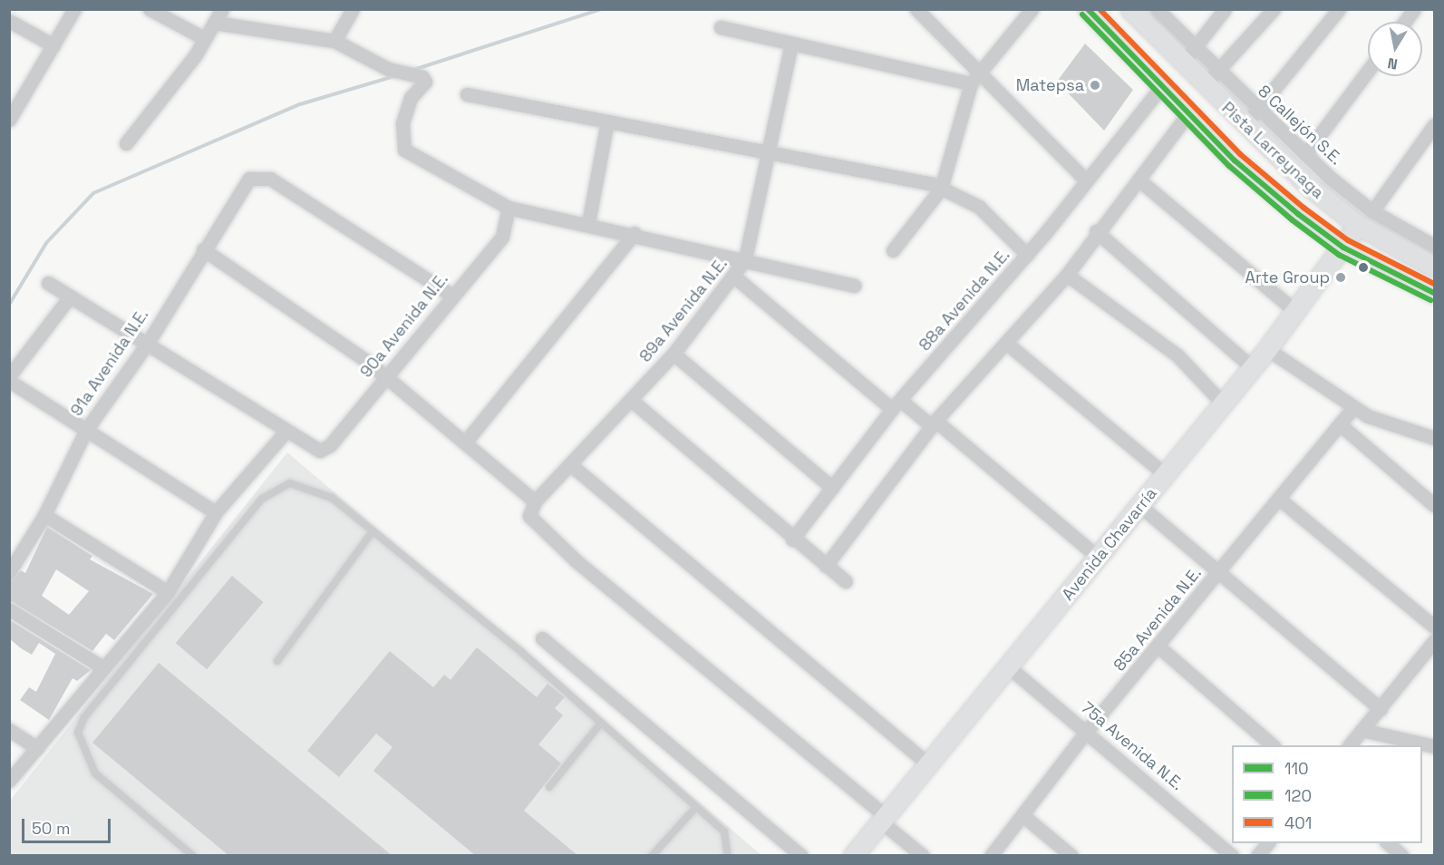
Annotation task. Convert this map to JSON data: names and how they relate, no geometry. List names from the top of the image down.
{
  "streets": {
    "main road": ["Pista Larreynaga", "Avenida Chavarría"],
    "street": [
      "8 Callejón S.E.",
      "88a Avenida N.E.",
      "89a Avenida N.E.",
      "90a Avenida N.E.",
      "91a Avenida N.E.",
      "85a Avenida N.E.",
      "75a Avenida N.E."
    ]
  },
  "crossings": [
    ["8 Callejón S.E.", "Pista Larreynaga"],
    ["Pista Larreynaga", "88a Avenida N.E."],
    ["Pista Larreynaga", "Avenida Chavarría"],
    ["90a Avenida N.E.", "91a Avenida N.E."],
    ["Avenida Chavarría", "75a Avenida N.E."],
    ["85a Avenida N.E.", "75a Avenida N.E."]
  ],
  "places": ["Matepsa", "Arte Group"],
  "lines": ["transit line 110", "transit line 401", "transit line 120"],
  "legend": ["110", "120", "401"],
  "scale_bar": "50 m",
  "north": "bottom"
}
